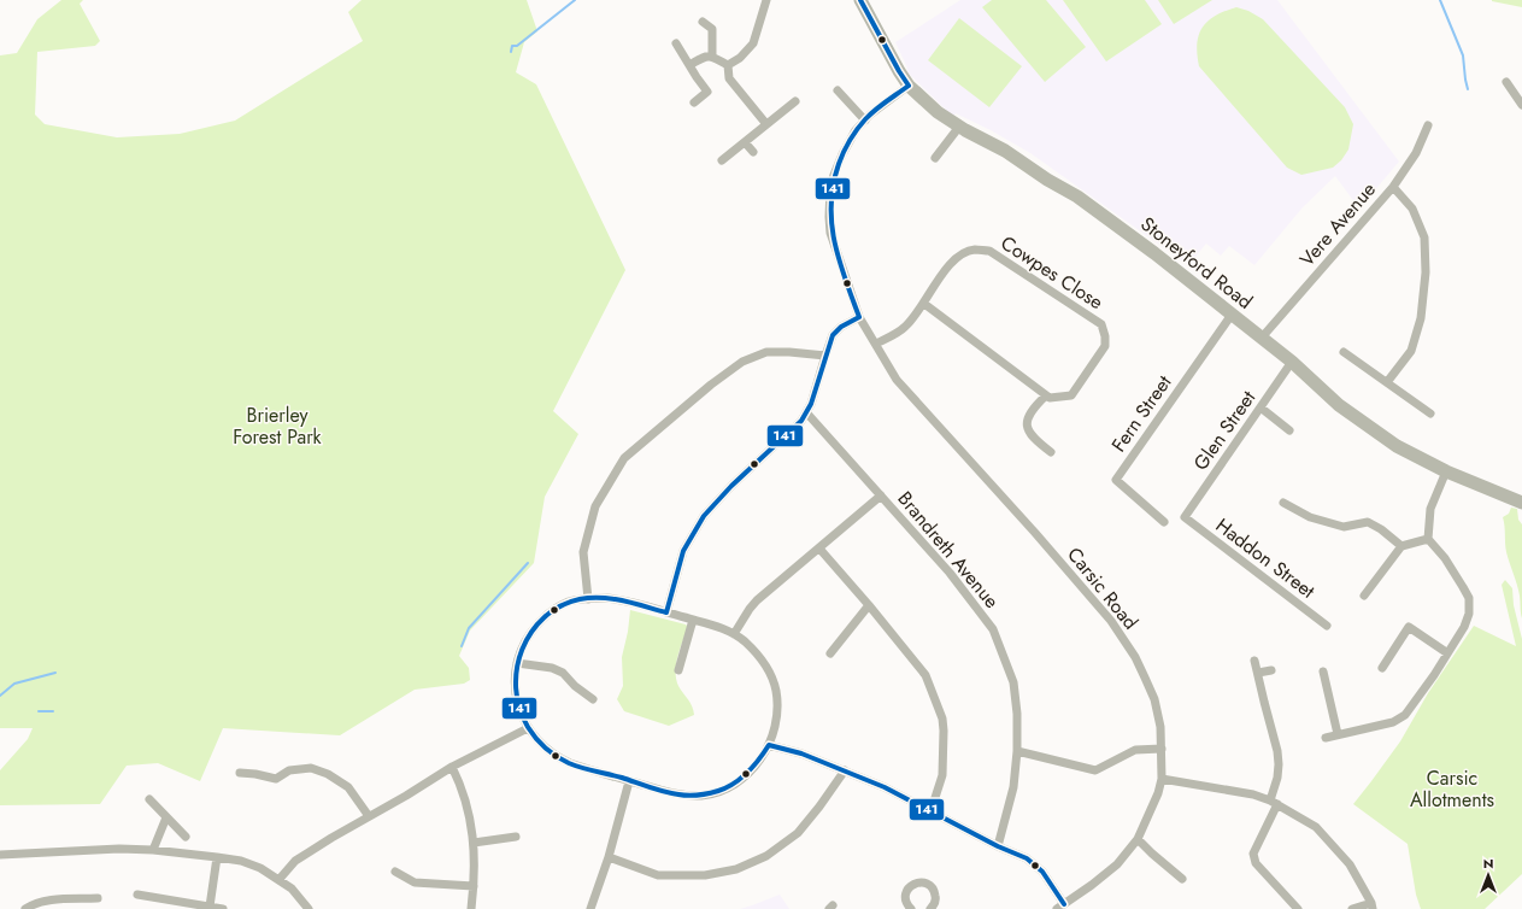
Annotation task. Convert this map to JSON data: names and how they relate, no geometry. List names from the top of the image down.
{
  "streets": {
    "main road": ["Stoneyford Road"],
    "street": [
      "Vere Avenue",
      "Cowpes Close",
      "Fern Street",
      "Glen Street",
      "Brandreth Avenue",
      "Haddon Street",
      "Carsic Road"
    ]
  },
  "crossings": [
    ["Vere Avenue", "Stoneyford Road"],
    ["Stoneyford Road", "Fern Street"],
    ["Stoneyford Road", "Glen Street"],
    ["Stoneyford Road", "Carsic Road"],
    ["Cowpes Close", "Carsic Road"],
    ["Glen Street", "Haddon Street"]
  ],
  "parks": ["Brierley Forest Park", "Carsic Allotments"],
  "lines": ["transit line 141"],
  "north": "top"
}
